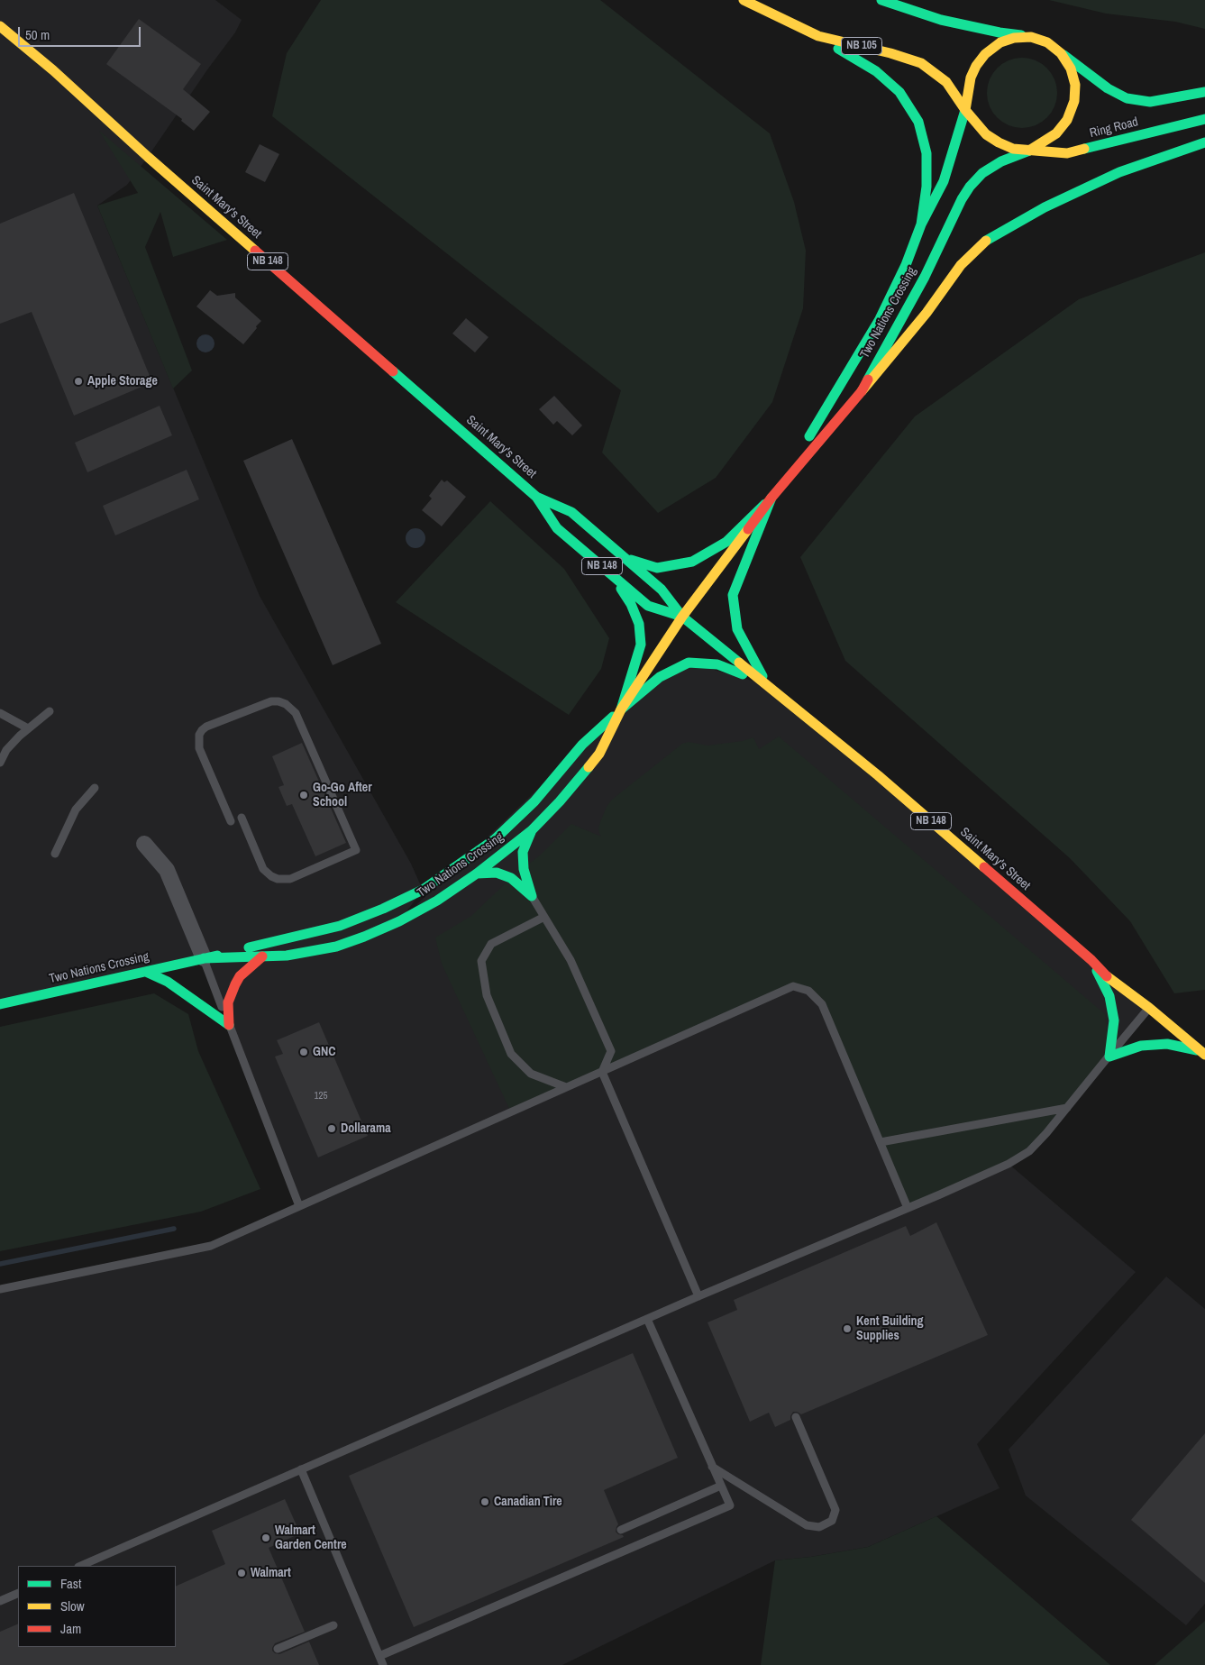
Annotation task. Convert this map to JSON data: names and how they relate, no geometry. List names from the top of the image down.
{
  "streets": {
    "main road": [
      "NB 105",
      "Ring Road",
      "Saint Mary's Street",
      "NB 148",
      "Two Nations Crossing"
    ]
  },
  "crossings": [
    ["NB 105", "Ring Road"],
    ["NB 105", "Two Nations Crossing"],
    ["Ring Road", "Two Nations Crossing"],
    ["Saint Mary's Street", "Two Nations Crossing"]
  ],
  "places": [
    "Apple Storage",
    "Go-Go After School",
    "GNC",
    "Dollarama",
    "Kent Building Supplies",
    "Canadian Tire",
    "Walmart Garden Centre",
    "Walmart"
  ],
  "house_numbers": ["125"],
  "legend": ["Fast", "Slow", "Jam"],
  "scale_bar": "50 m"
}
